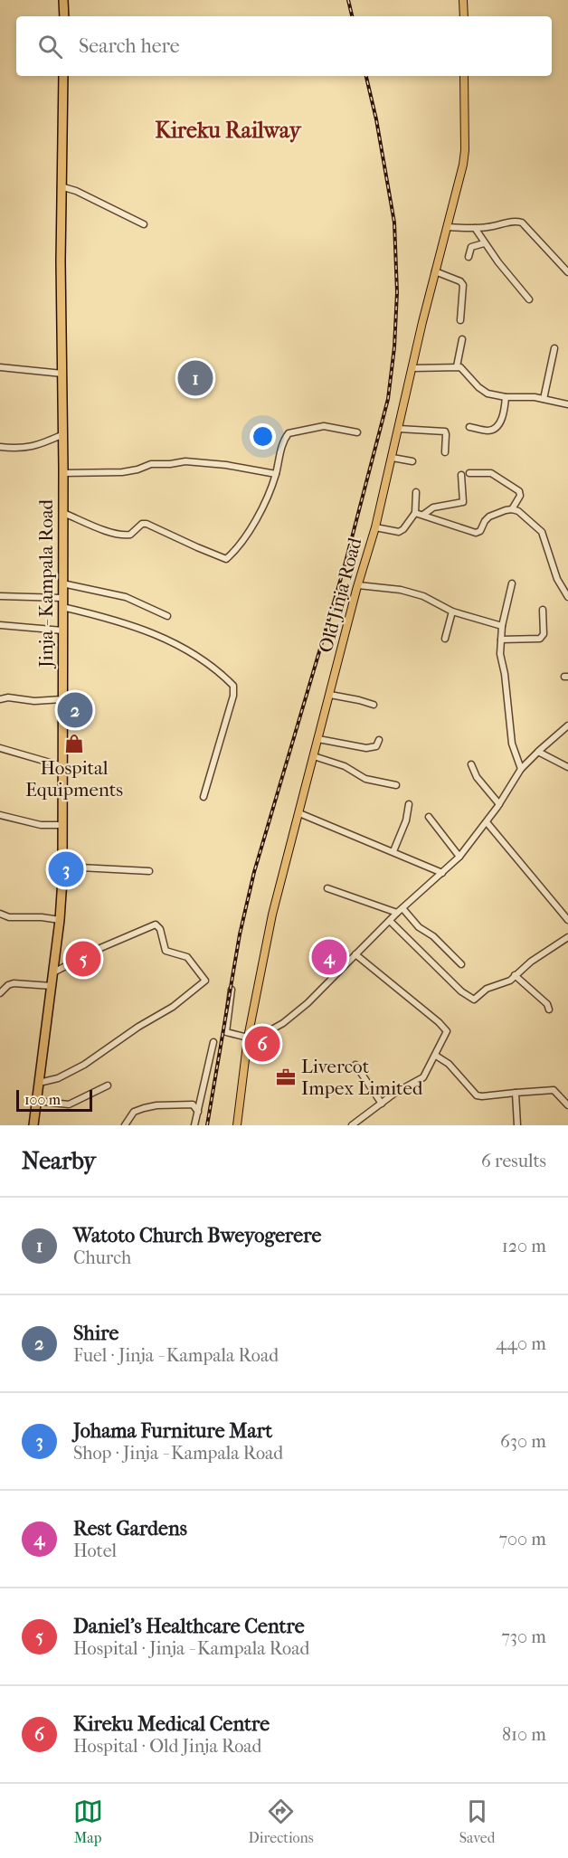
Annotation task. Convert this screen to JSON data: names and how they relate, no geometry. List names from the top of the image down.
{
  "streets": {
    "highway": ["Jinja - Kampala Road"],
    "main road": ["Old Jinja Road"]
  },
  "districts": ["Kireku Railway"],
  "places": {
    "shop": ["Hospital Equipments"],
    "office": ["Livercot Impex Limited"]
  },
  "scale_bar": "100 m",
  "page": {
    "search": "Search here",
    "pins": [
      "1",
      "2",
      "3",
      "4",
      "5",
      "6"
    ],
    "scale": "100 m",
    "heading": ["Nearby", "6 results"],
    "list": [
      {
        "mark": "1",
        "name": "Watoto Church Bweyogerere",
        "note": "Church",
        "value": "120 m"
      },
      {
        "mark": "2",
        "name": "Shire",
        "note": "Fuel · Jinja - Kampala Road",
        "value": "440 m"
      },
      {
        "mark": "3",
        "name": "Johama Furniture Mart",
        "note": "Shop · Jinja - Kampala Road",
        "value": "630 m"
      },
      {
        "mark": "4",
        "name": "Rest Gardens",
        "note": "Hotel",
        "value": "700 m"
      },
      {
        "mark": "5",
        "name": "Daniel's Healthcare Centre",
        "note": "Hospital · Jinja - Kampala Road",
        "value": "730 m"
      },
      {
        "mark": "6",
        "name": "Kireku Medical Centre",
        "note": "Hospital · Old Jinja Road",
        "value": "810 m"
      }
    ],
    "nav": ["Map", "Directions", "Saved"]
  }
}
